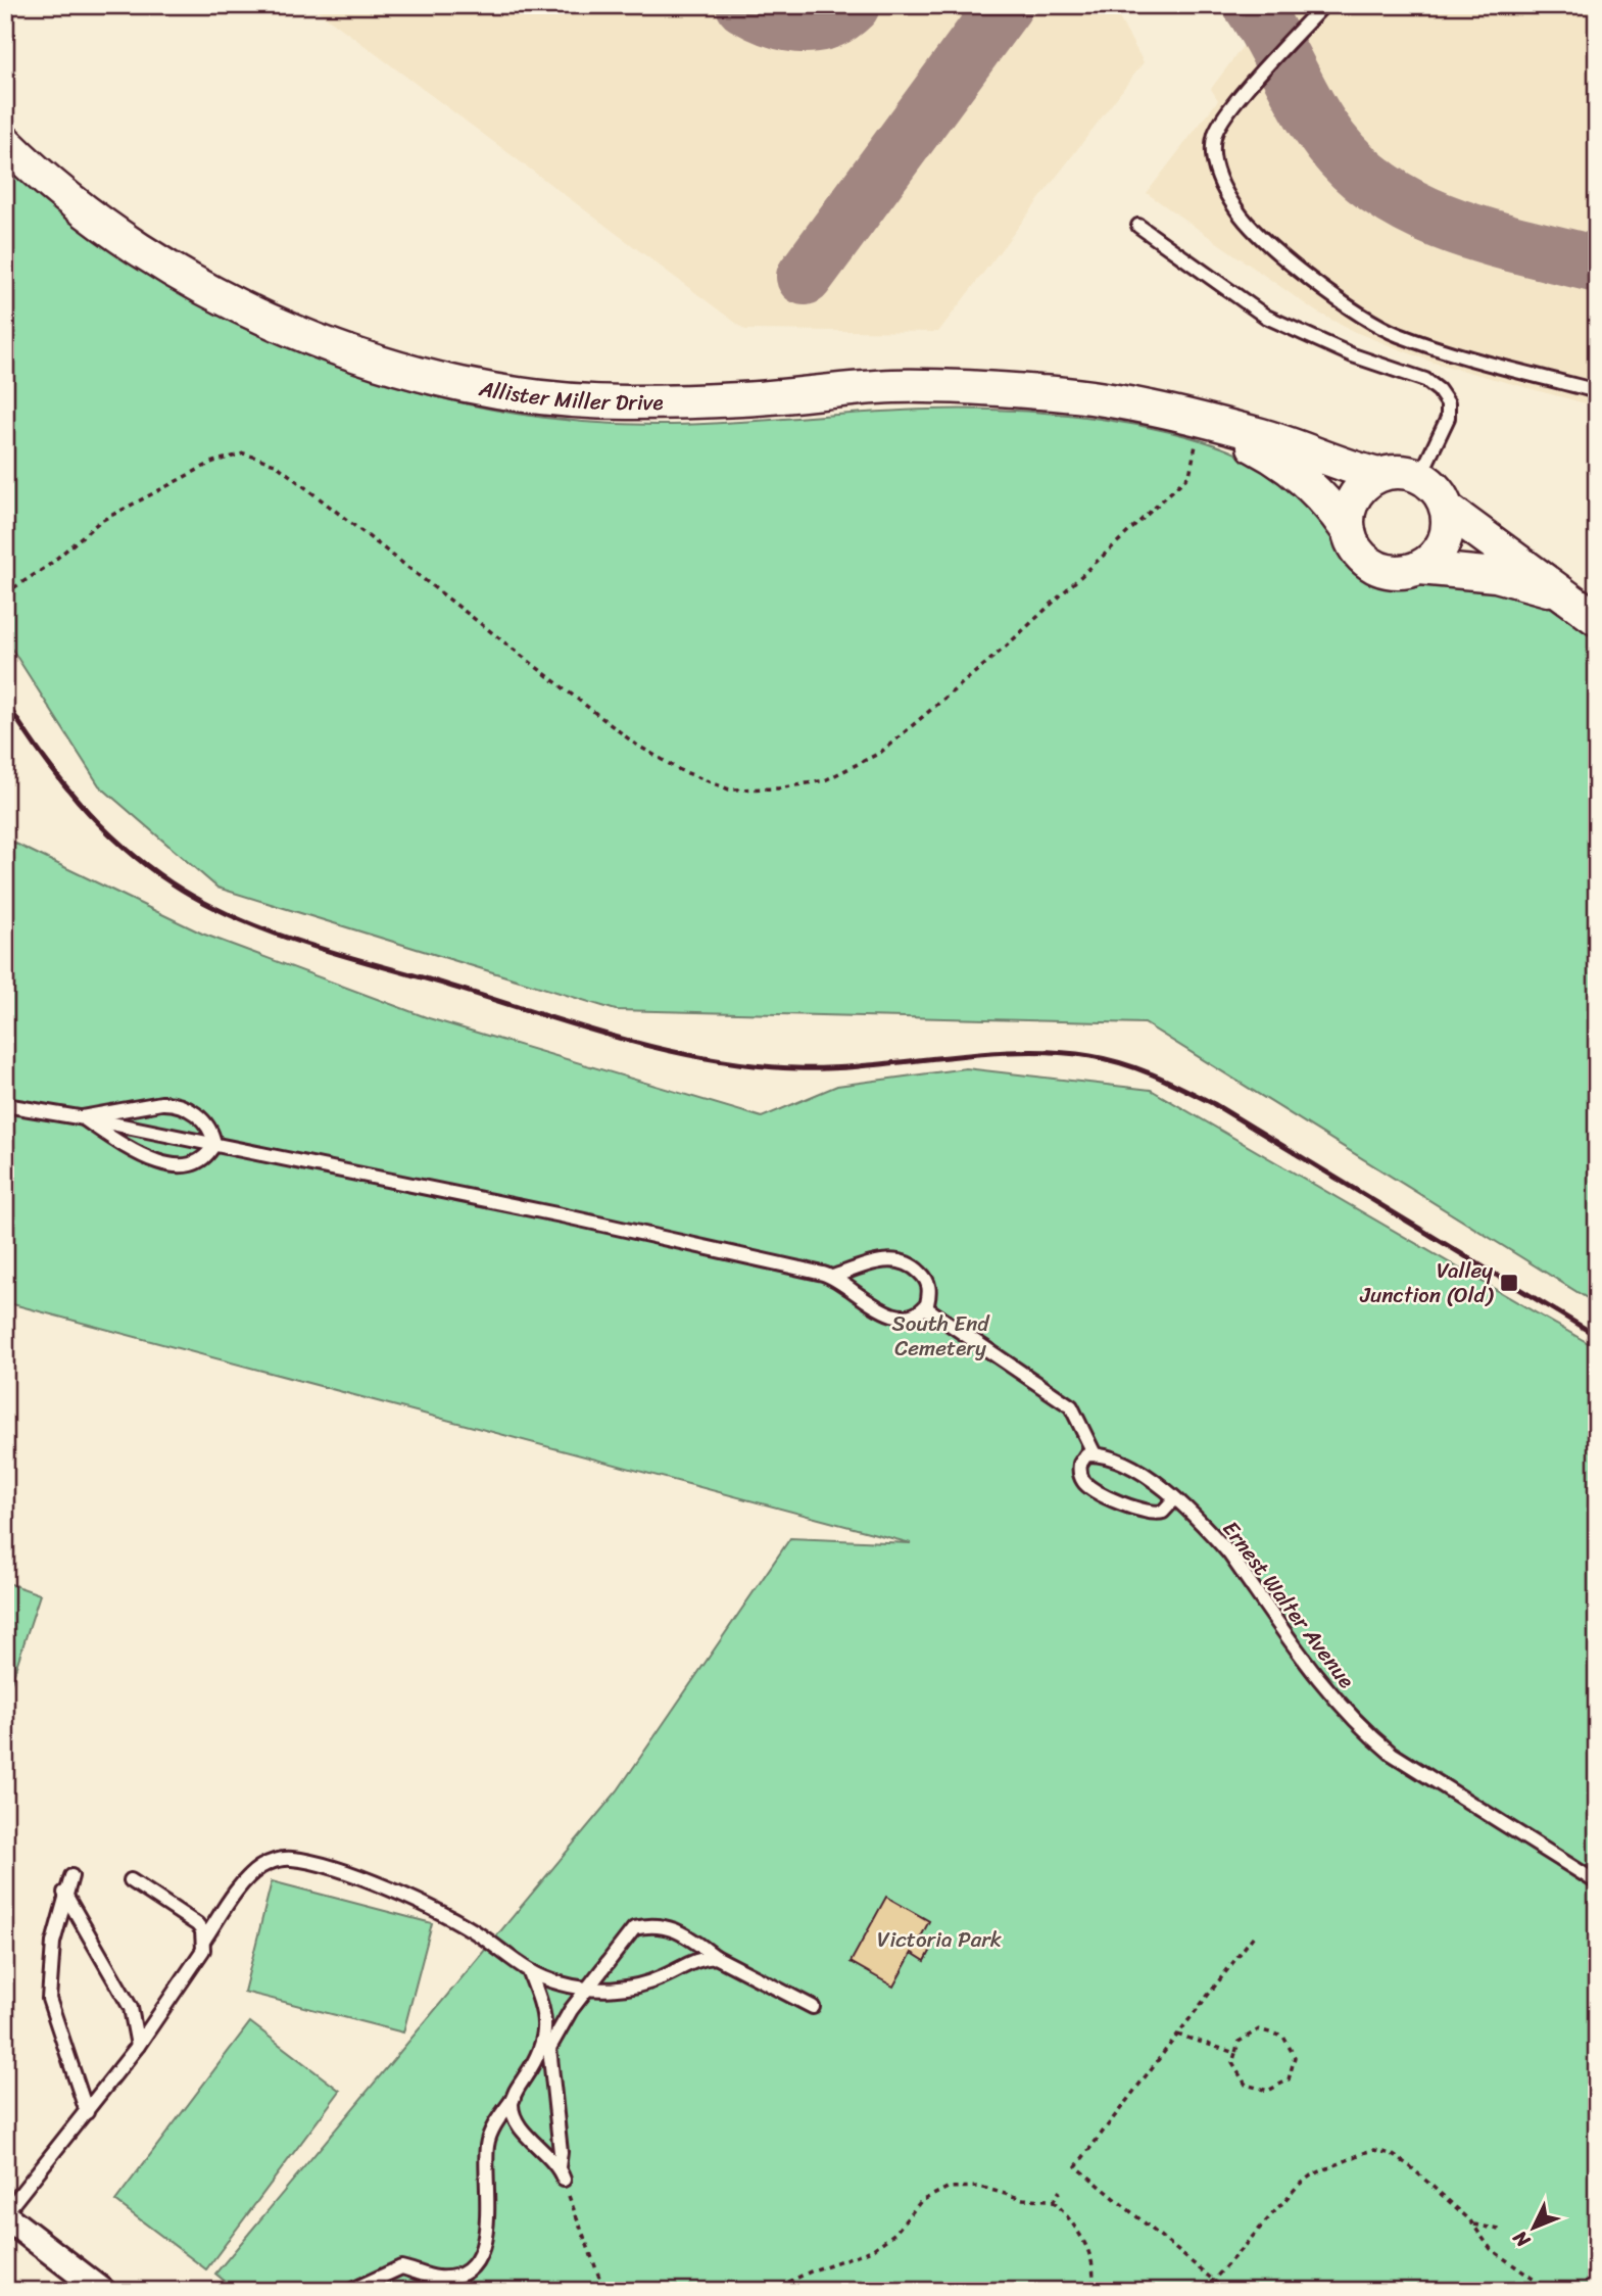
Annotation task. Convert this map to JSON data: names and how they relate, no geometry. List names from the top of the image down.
{
  "streets": {
    "street": ["Allister Miller Drive"],
    "lane": ["Ernest Walter Avenue"]
  },
  "parks": ["South End Cemetery", "Victoria Park"],
  "places": {
    "transit": ["Valley Junction (Old)"]
  },
  "north": "bottom left"
}
